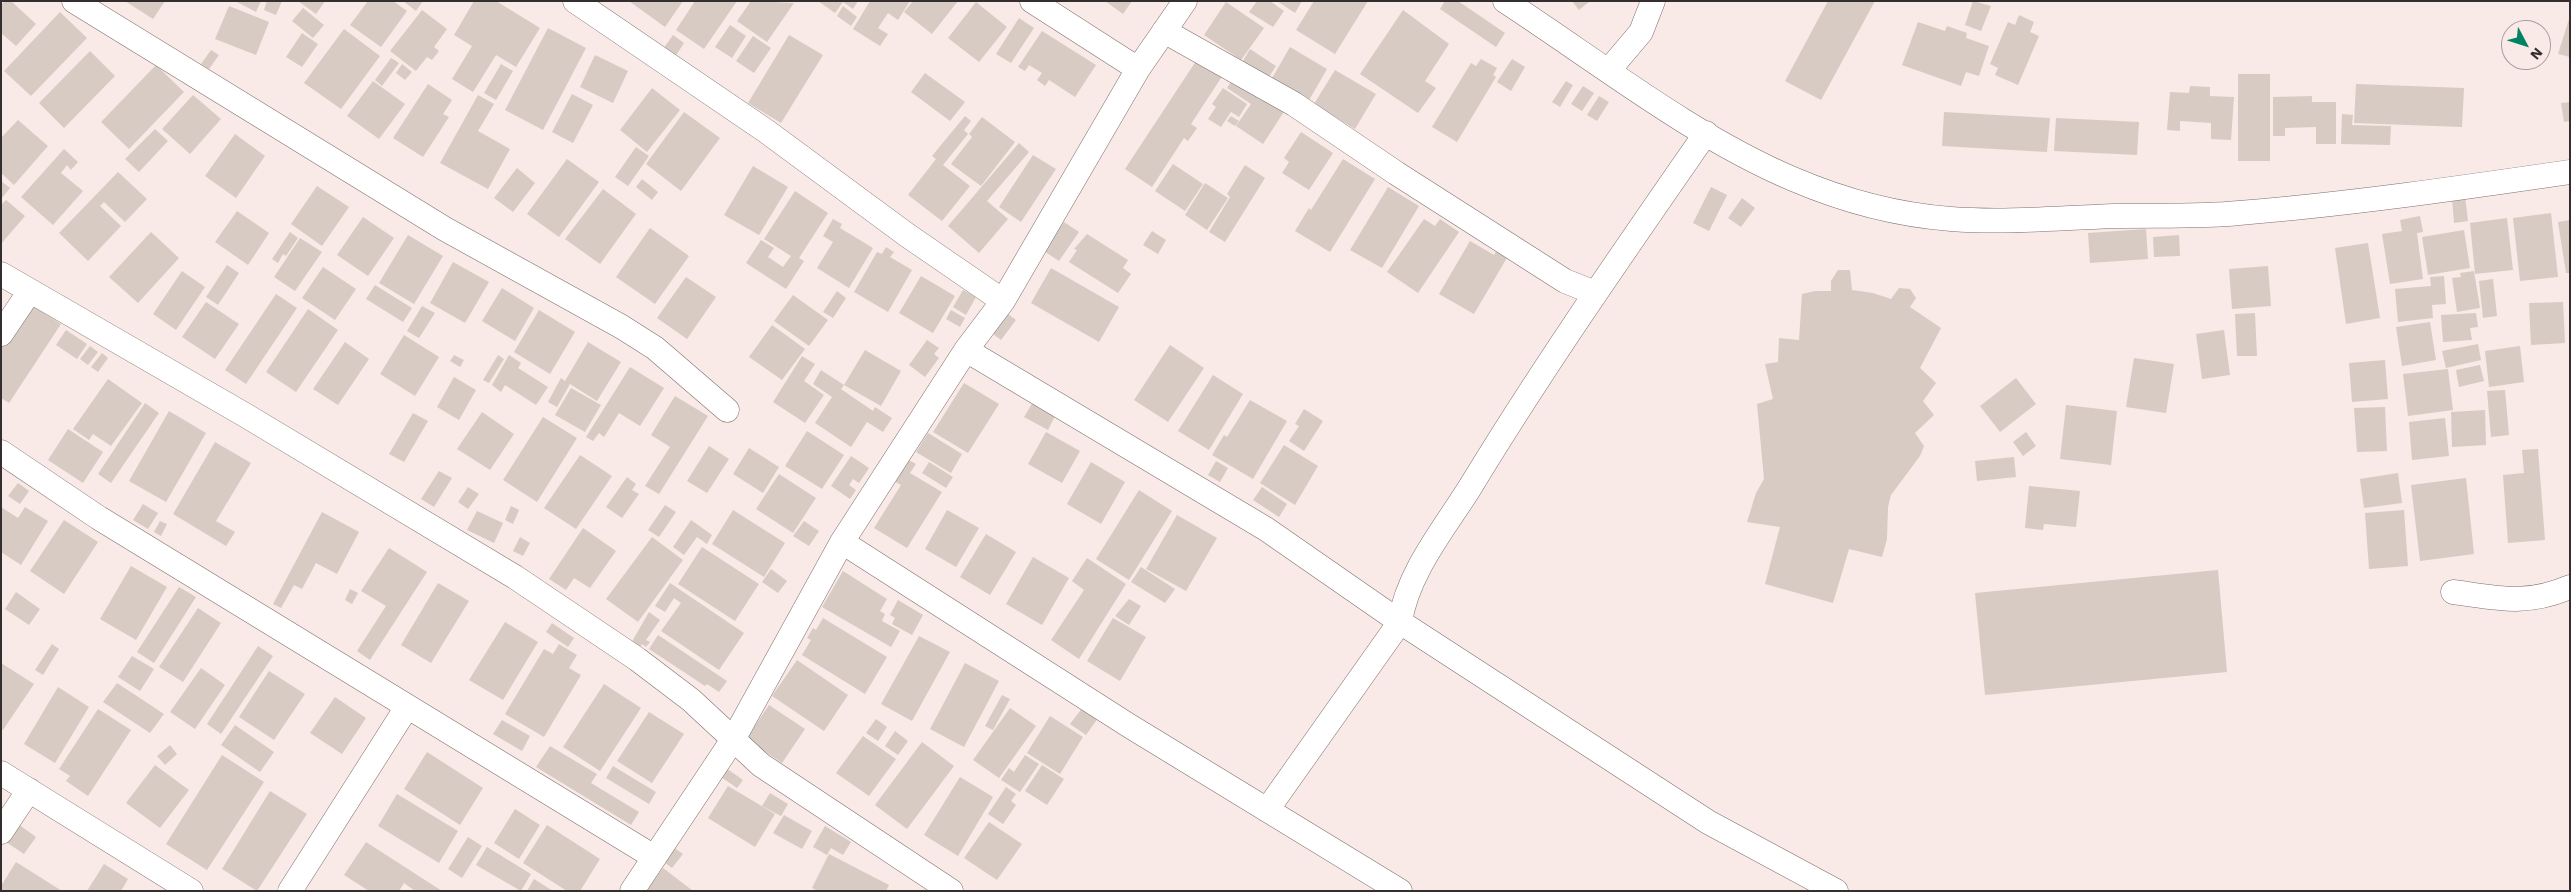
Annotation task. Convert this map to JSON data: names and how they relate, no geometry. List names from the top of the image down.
{
  "north": "bottom right"
}
